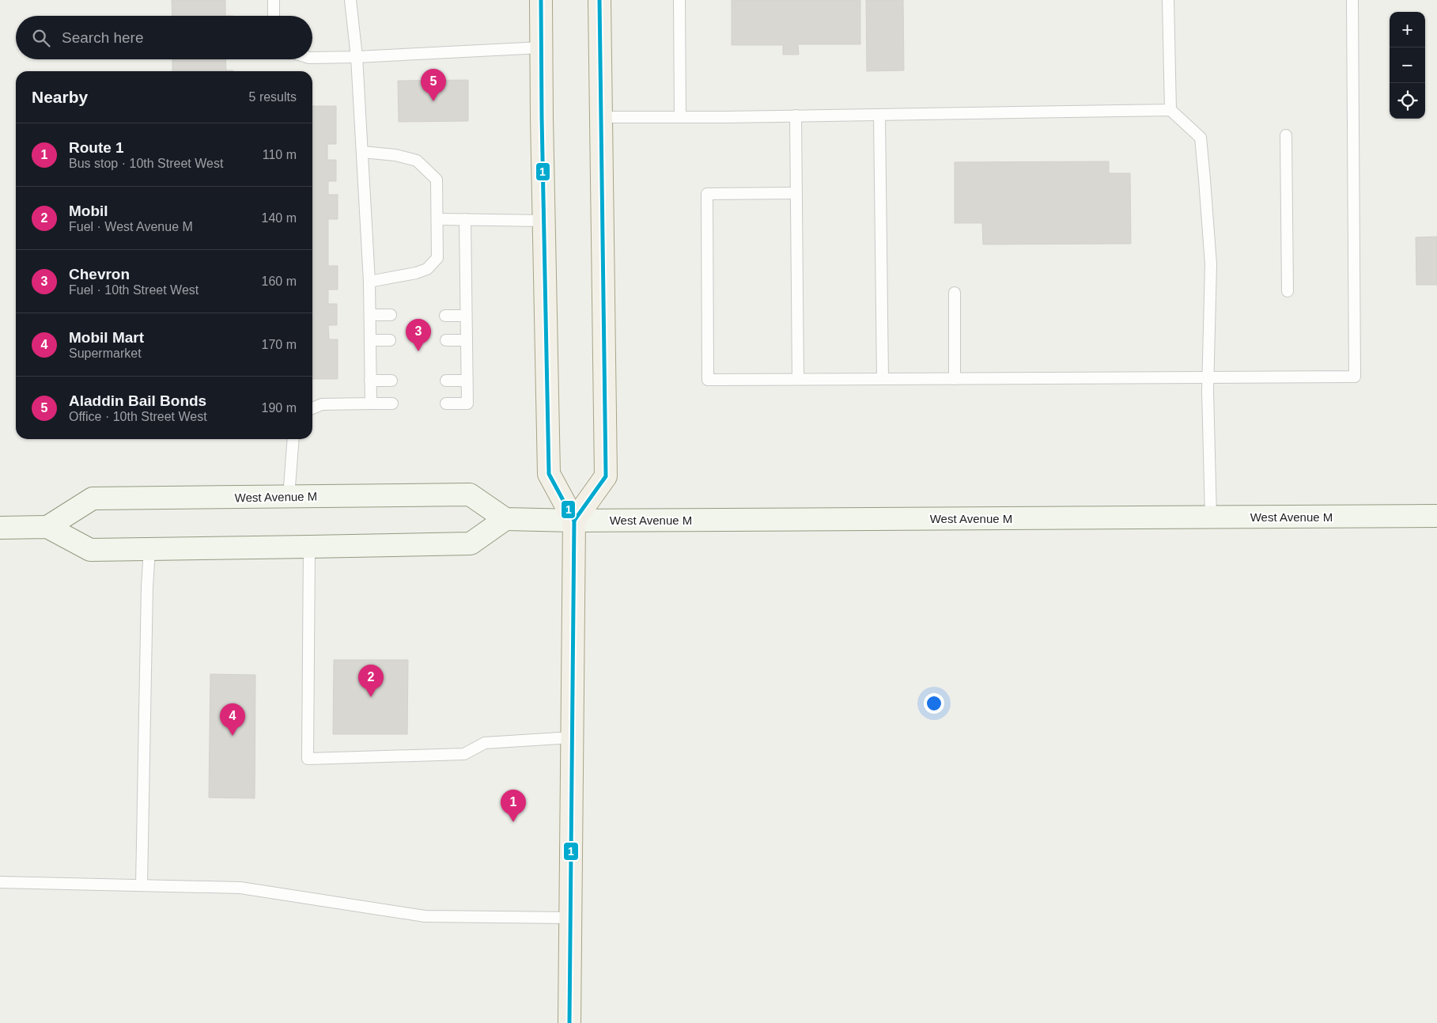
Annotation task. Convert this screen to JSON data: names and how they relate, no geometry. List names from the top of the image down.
{
  "streets": {
    "main road": ["West Avenue M"]
  },
  "lines": ["transit line 1"],
  "page": {
    "map_buttons": ["+", "−"],
    "search": "Search here",
    "pins": [
      "5",
      "3",
      "2",
      "4",
      "1"
    ],
    "heading": ["Nearby", "5 results"],
    "list": [
      {
        "mark": "1",
        "name": "Route 1",
        "note": "Bus stop · 10th Street West",
        "value": "110 m"
      },
      {
        "mark": "2",
        "name": "Mobil",
        "note": "Fuel · West Avenue M",
        "value": "140 m"
      },
      {
        "mark": "3",
        "name": "Chevron",
        "note": "Fuel · 10th Street West",
        "value": "160 m"
      },
      {
        "mark": "4",
        "name": "Mobil Mart",
        "note": "Supermarket",
        "value": "170 m"
      },
      {
        "mark": "5",
        "name": "Aladdin Bail Bonds",
        "note": "Office · 10th Street West",
        "value": "190 m"
      }
    ]
  }
}
